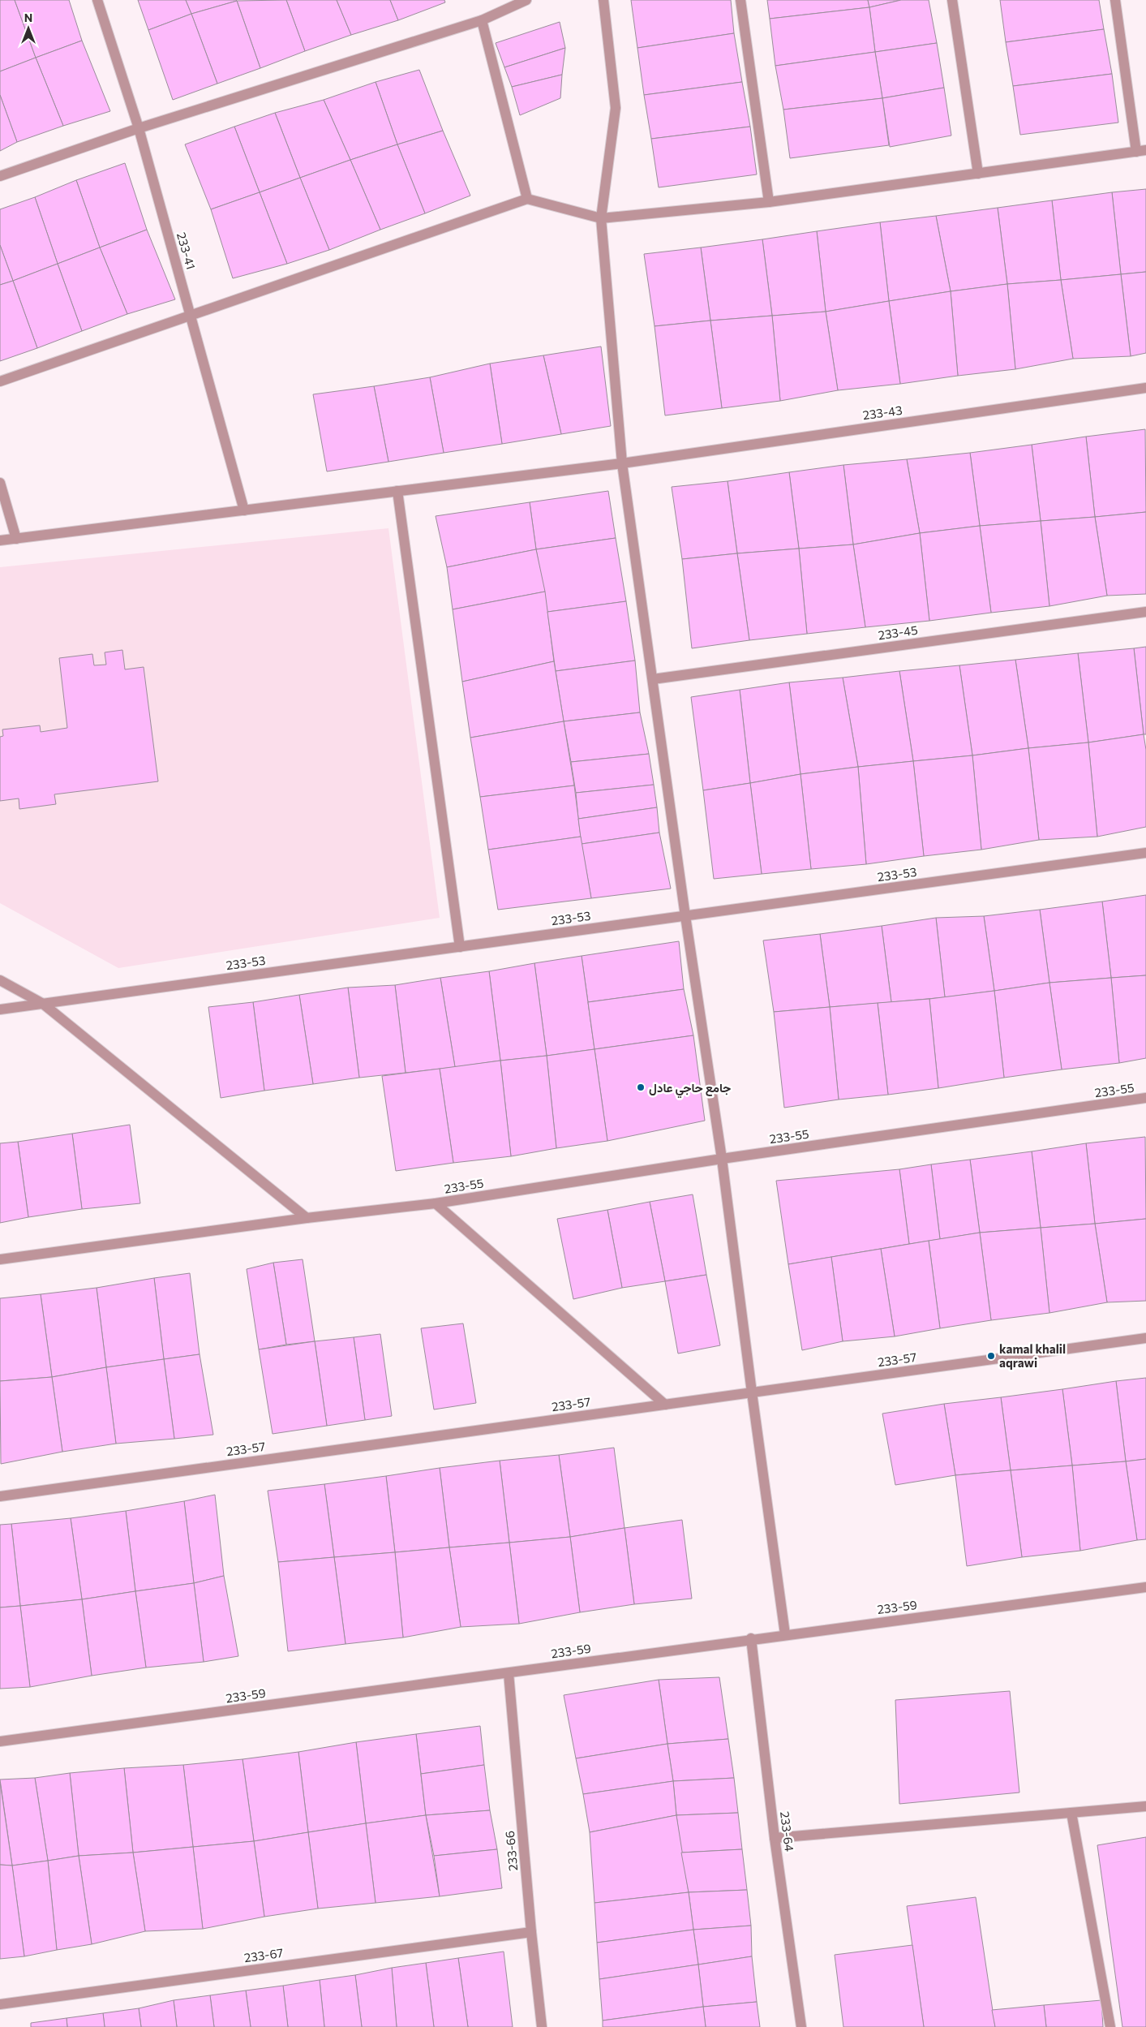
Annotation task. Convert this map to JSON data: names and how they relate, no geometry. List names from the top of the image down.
{
  "streets": {
    "street": [
      "233-41",
      "233-43",
      "233-45",
      "233-53",
      "233-55",
      "233-57",
      "233-59",
      "233-64",
      "233-66",
      "233-67"
    ]
  },
  "crossings": [
    ["233-41", "233-43"],
    ["233-59", "233-64"],
    ["233-59", "233-66"],
    ["233-66", "233-67"]
  ],
  "places": ["جامع حاجي عادل", "kamal khalil aqrawi"],
  "north": "top"
}
